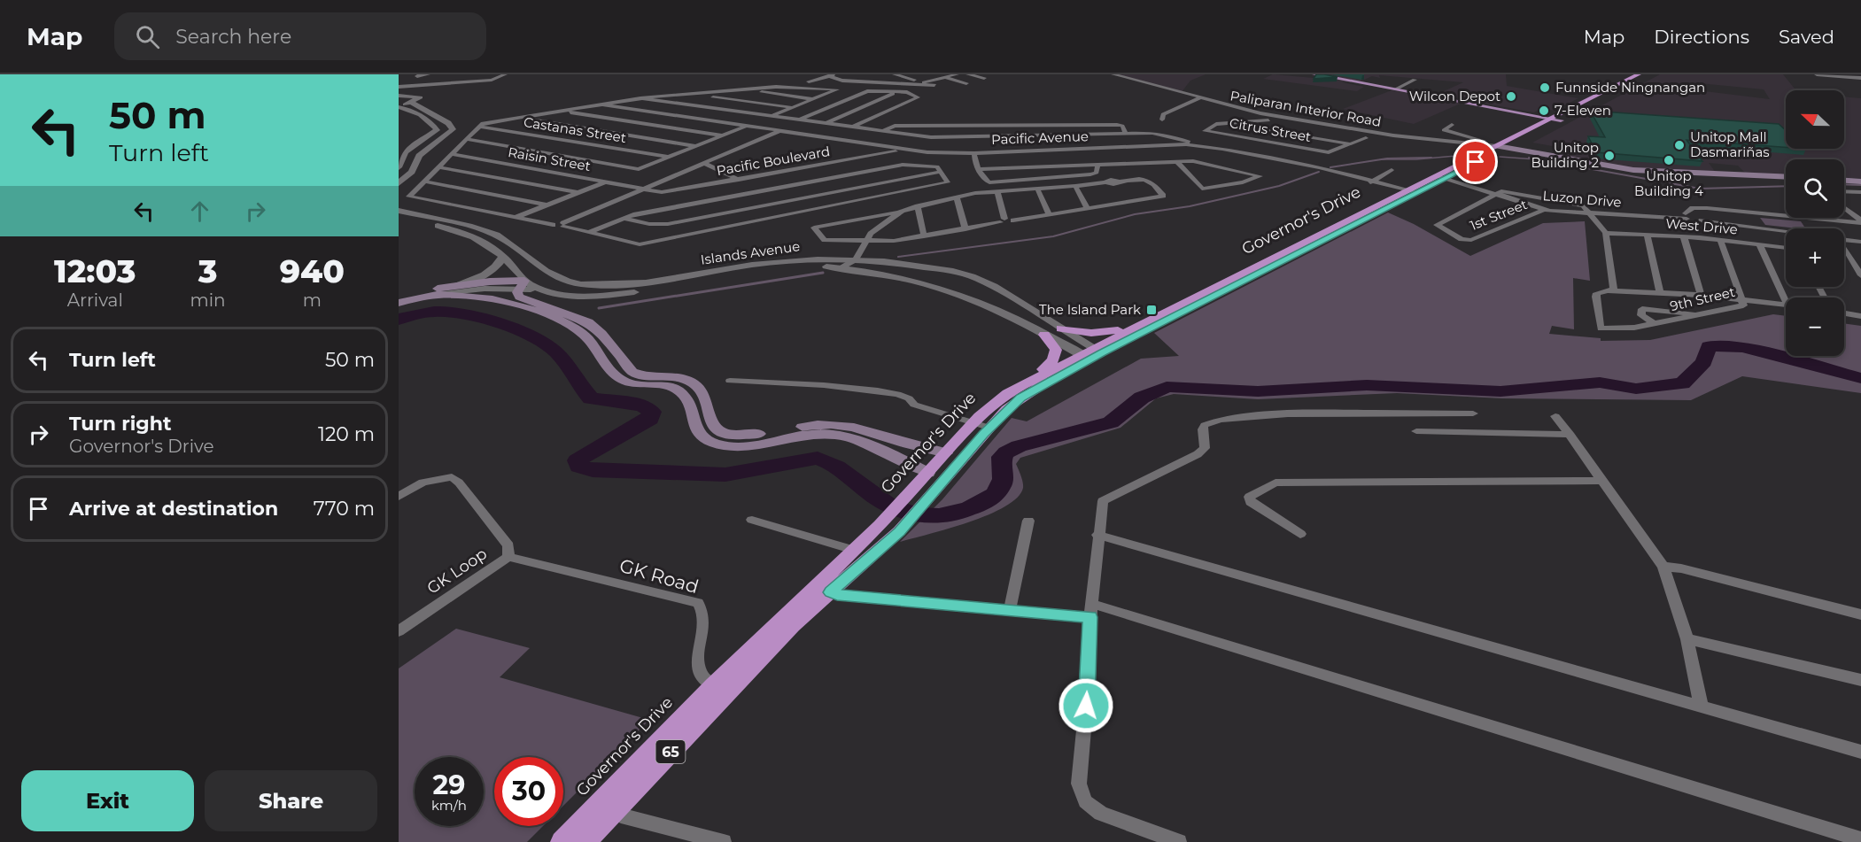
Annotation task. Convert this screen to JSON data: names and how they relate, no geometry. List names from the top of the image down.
{
  "streets": {
    "highway": ["Governor's Drive", "65"],
    "street": [
      "Paliparan Interior Road",
      "Castanas Street",
      "Citrus Street",
      "Pacific Avenue",
      "Raisin Street",
      "Pacific Boulevard",
      "Luzon Drive",
      "1st Street",
      "West Drive",
      "Islands Avenue",
      "9th Street",
      "GK Loop",
      "GK Road"
    ]
  },
  "crossings": [
    ["Paliparan Interior Road", "Governor's Drive"],
    ["Pacific Avenue", "Pacific Boulevard"],
    ["Pacific Avenue", "Governor's Drive"],
    ["Raisin Street", "Pacific Boulevard"],
    ["Luzon Drive", "1st Street"],
    ["Governor's Drive", "Islands Avenue"],
    ["Governor's Drive", "GK Road"],
    ["West Drive", "9th Street"],
    ["GK Loop", "GK Road"]
  ],
  "places": {
    "other": [
      "Funnside Ningnangan",
      "Wilcon Depot",
      "7-Eleven",
      "Unitop Mall Dasmariñas",
      "Unitop Building 2",
      "Unitop Building 4"
    ],
    "transit": ["The Island Park"]
  },
  "north": "left",
  "page": {
    "header": "Map",
    "search": "Search here",
    "nav": ["Map", "Directions", "Saved"],
    "turn": ["50 m", "Turn left"],
    "map_buttons": ["+", "−"],
    "eta": [
      "12:03",
      "Arrival",
      "3",
      "min",
      "940",
      "m"
    ],
    "list": [
      {
        "name": "Turn left",
        "value": "50 m"
      },
      {
        "name": "Turn right",
        "note": "Governor's Drive",
        "value": "120 m"
      },
      {
        "name": "Arrive at destination",
        "value": "770 m"
      }
    ],
    "speed": "29 km/h",
    "limit": "30",
    "buttons": ["Exit", "Share"]
  }
}
